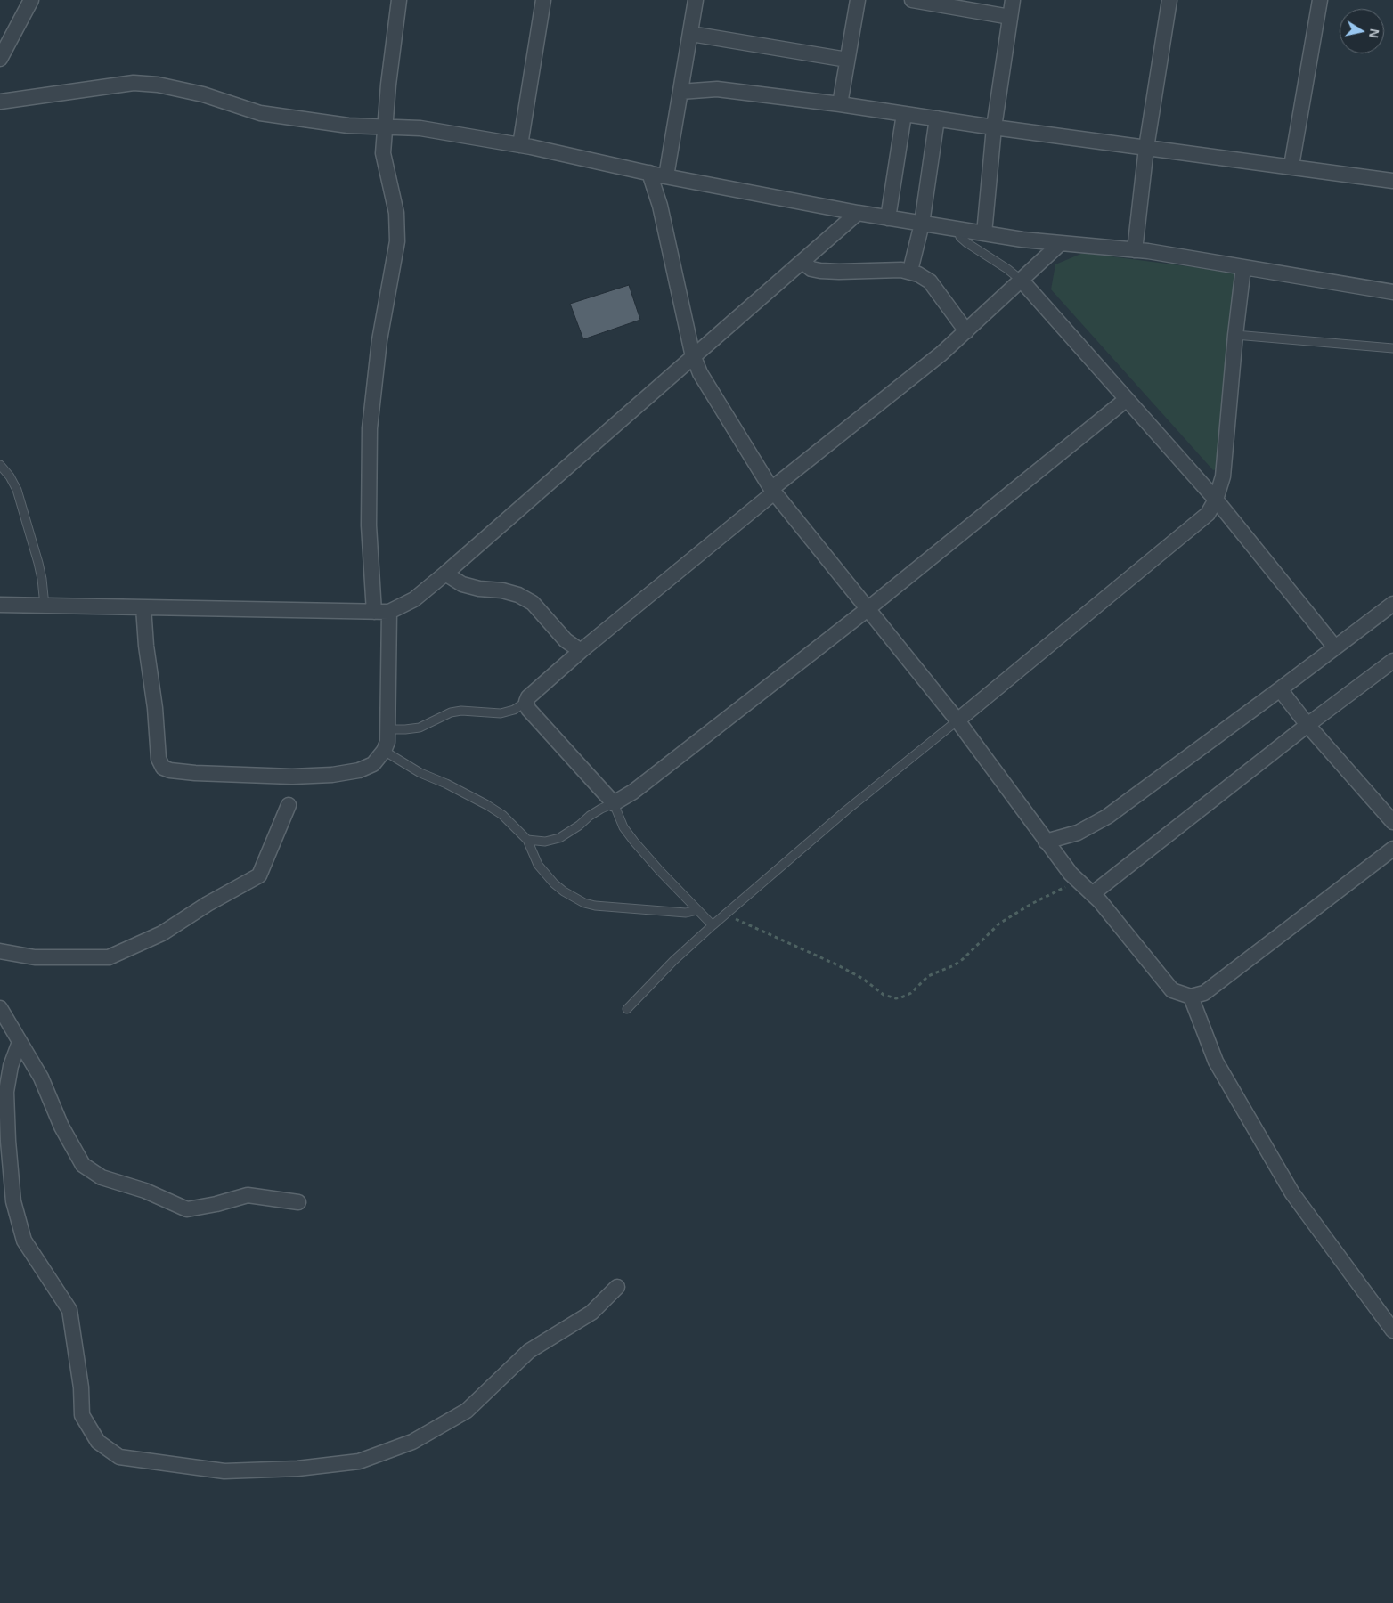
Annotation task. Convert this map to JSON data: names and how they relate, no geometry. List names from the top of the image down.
{
  "north": "right"
}
